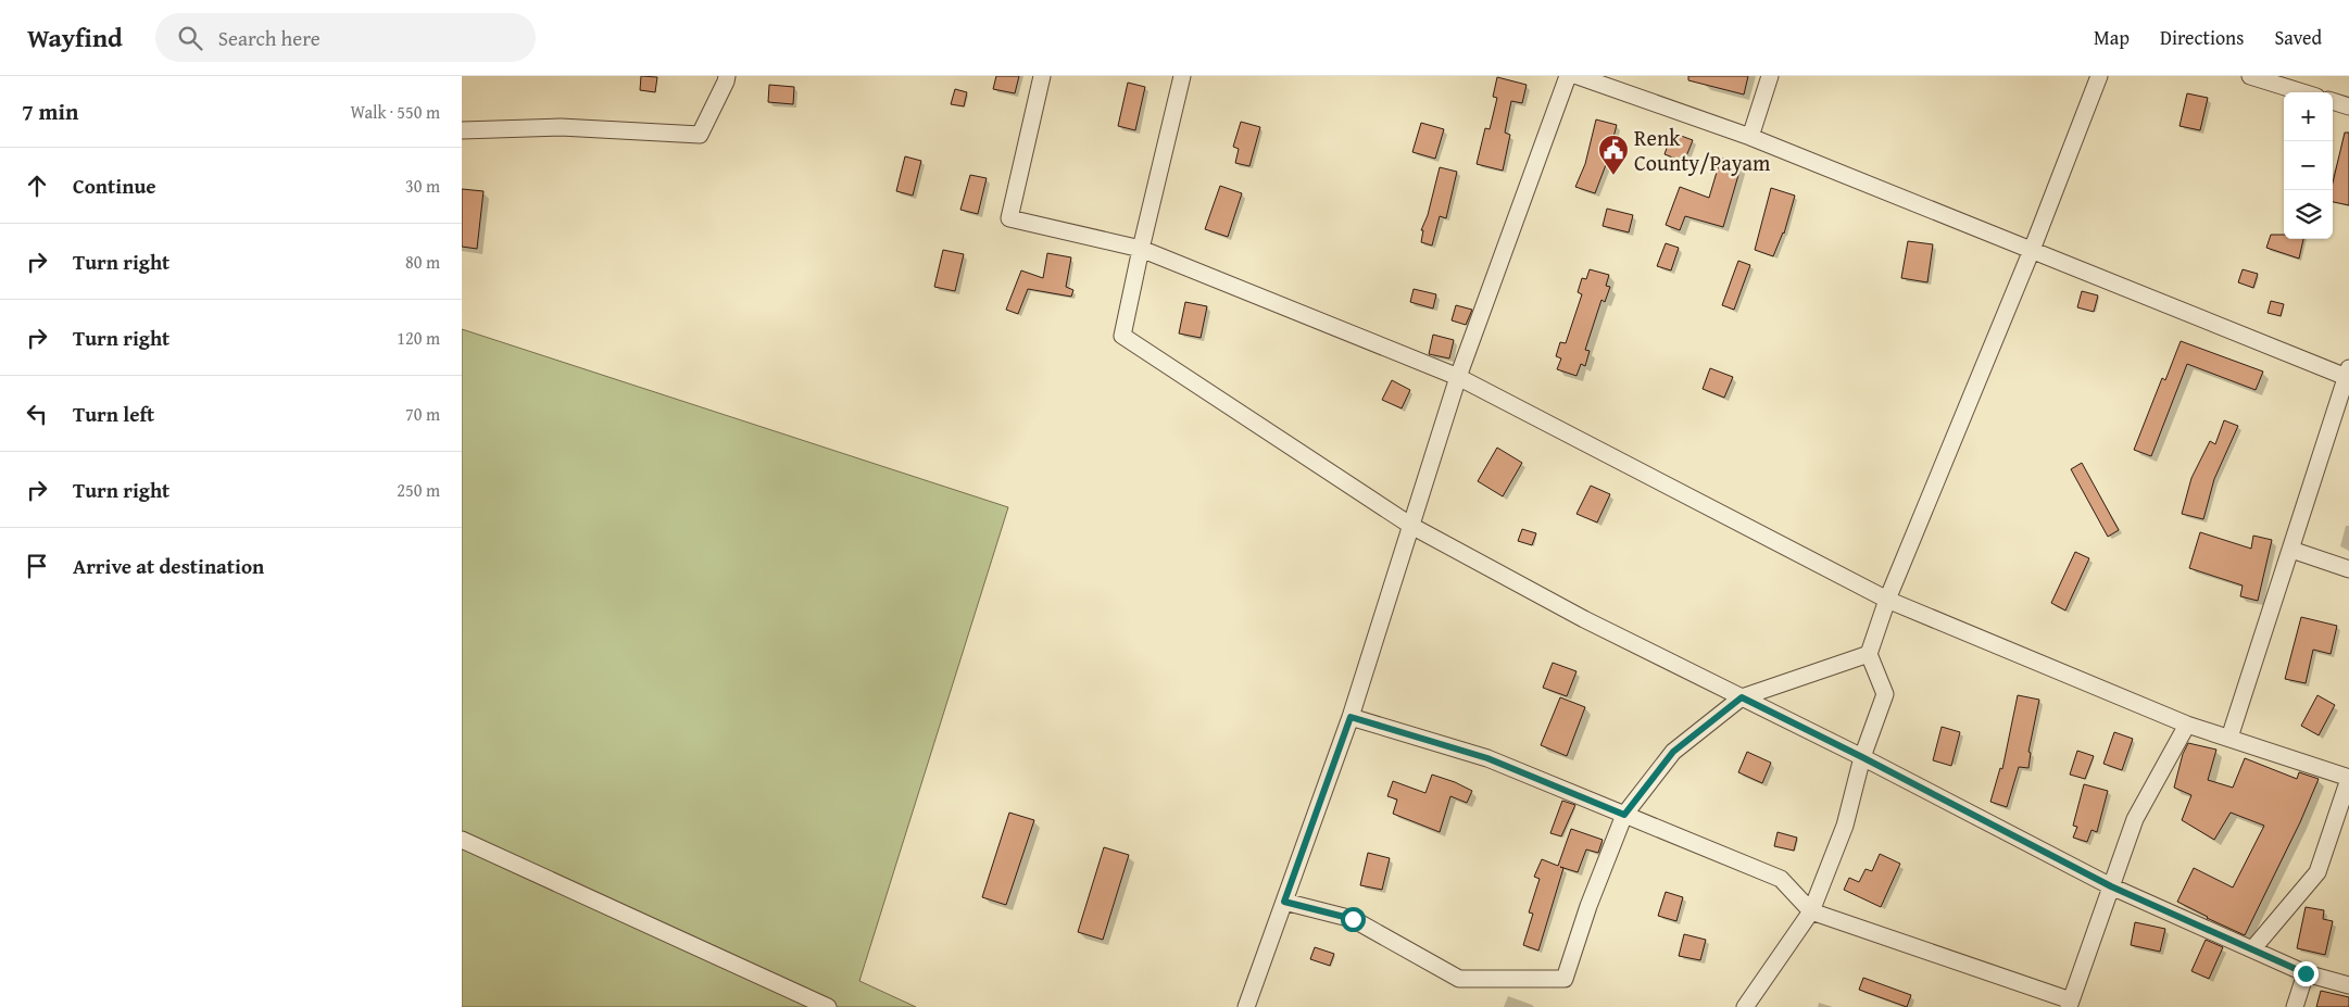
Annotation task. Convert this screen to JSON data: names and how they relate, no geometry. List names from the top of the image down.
{
  "places": {
    "public building": ["Renk County/Payam"]
  },
  "page": {
    "header": "Wayfind",
    "search": "Search here",
    "nav": ["Map", "Directions", "Saved"],
    "heading": ["7 min", "Walk · 550 m"],
    "map_buttons": ["+", "−"],
    "list": [
      ["Continue", "30 m"],
      ["Turn right", "80 m"],
      ["Turn right", "120 m"],
      ["Turn left", "70 m"],
      ["Turn right", "250 m"],
      "Arrive at destination"
    ]
  }
}
